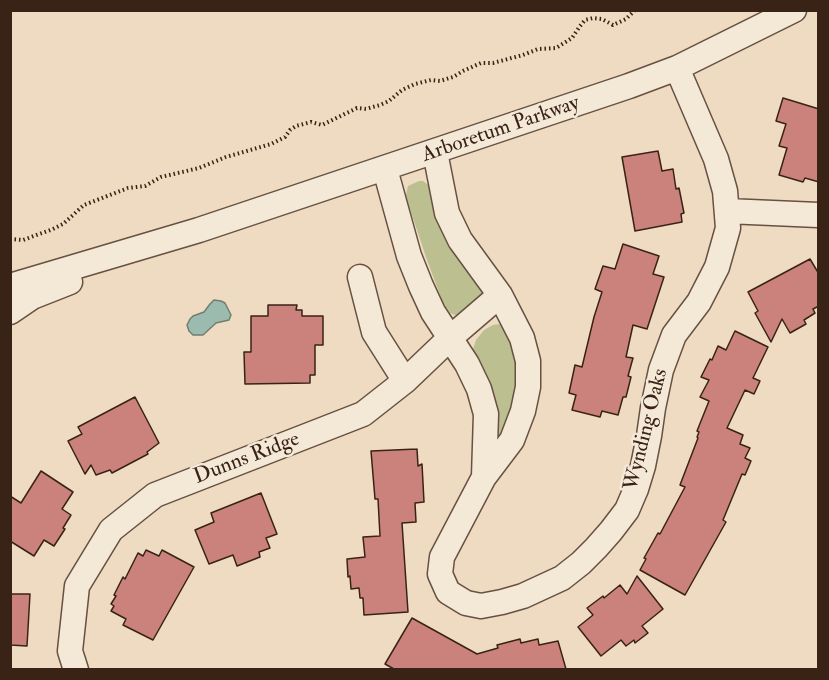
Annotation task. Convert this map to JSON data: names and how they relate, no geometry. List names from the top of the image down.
{
  "streets": {
    "street": ["Arboretum Parkway", "Wynding Oaks", "Dunns Ridge"]
  },
  "crossings": [
    ["Arboretum Parkway", "Wynding Oaks"],
    ["Wynding Oaks", "Dunns Ridge"]
  ]
}
